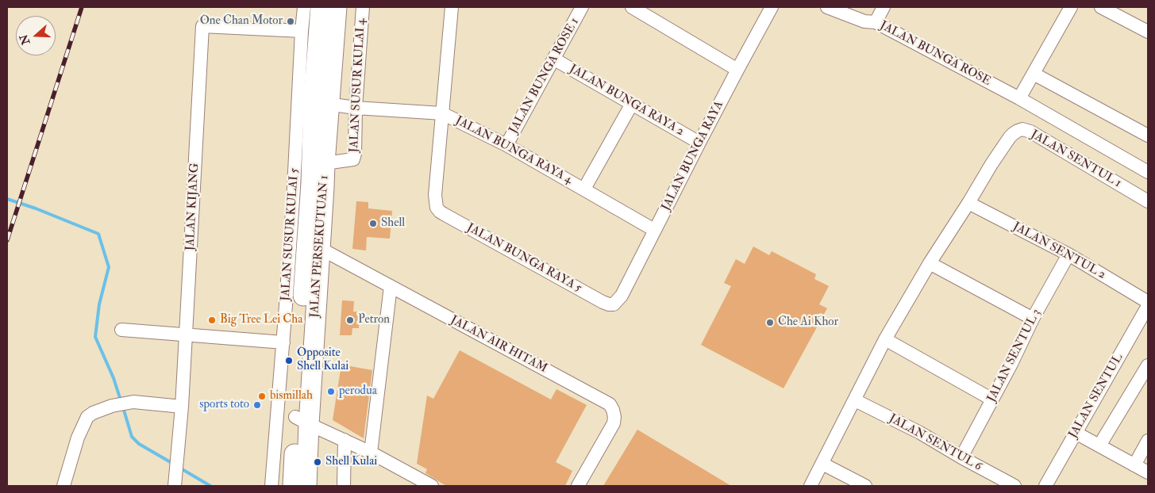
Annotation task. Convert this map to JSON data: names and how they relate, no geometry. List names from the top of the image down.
{
  "streets": {
    "highway": ["JALAN PERSEKUTUAN 1"],
    "street": [
      "JALAN BUNGA ROSE",
      "JALAN BUNGA ROSE 1",
      "JALAN SUSUR KULAI 4",
      "JALAN BUNGA RAYA 2",
      "JALAN BUNGA RAYA 4",
      "JALAN BUNGA RAYA",
      "JALAN SENTUL 1",
      "JALAN KIJANG",
      "JALAN SUSUR KULAI 5",
      "JALAN SENTUL 2",
      "JALAN BUNGA RAYA 5",
      "JALAN AIR HITAM",
      "JALAN SENTUL 3",
      "JALAN SENTUL",
      "JALAN SENTUL 6"
    ]
  },
  "crossings": [
    ["JALAN BUNGA ROSE 1", "JALAN BUNGA RAYA 2"],
    ["JALAN BUNGA ROSE 1", "JALAN BUNGA RAYA 4"],
    ["JALAN SUSUR KULAI 4", "JALAN BUNGA RAYA 4"],
    ["JALAN SUSUR KULAI 4", "JALAN PERSEKUTUAN 1"],
    ["JALAN BUNGA RAYA 2", "JALAN BUNGA RAYA"],
    ["JALAN BUNGA RAYA 4", "JALAN BUNGA RAYA"],
    ["JALAN BUNGA RAYA 4", "JALAN PERSEKUTUAN 1"],
    ["JALAN BUNGA RAYA 4", "JALAN BUNGA RAYA 5"],
    ["JALAN BUNGA RAYA", "JALAN BUNGA RAYA 5"],
    ["JALAN SENTUL 1", "JALAN SENTUL 2"],
    ["JALAN KIJANG", "JALAN SUSUR KULAI 5"],
    ["JALAN PERSEKUTUAN 1", "JALAN AIR HITAM"],
    ["JALAN SENTUL 2", "JALAN SENTUL 3"],
    ["JALAN SENTUL 3", "JALAN SENTUL 6"]
  ],
  "places": [
    "One Chan Motor",
    "Shell",
    "Big Tree Lei Cha",
    "Petron",
    "Che Ai Khor",
    "Opposite Shell Kulai",
    "perodua",
    "bismillah",
    "sports toto",
    "Shell Kulai"
  ],
  "north": "left"
}
